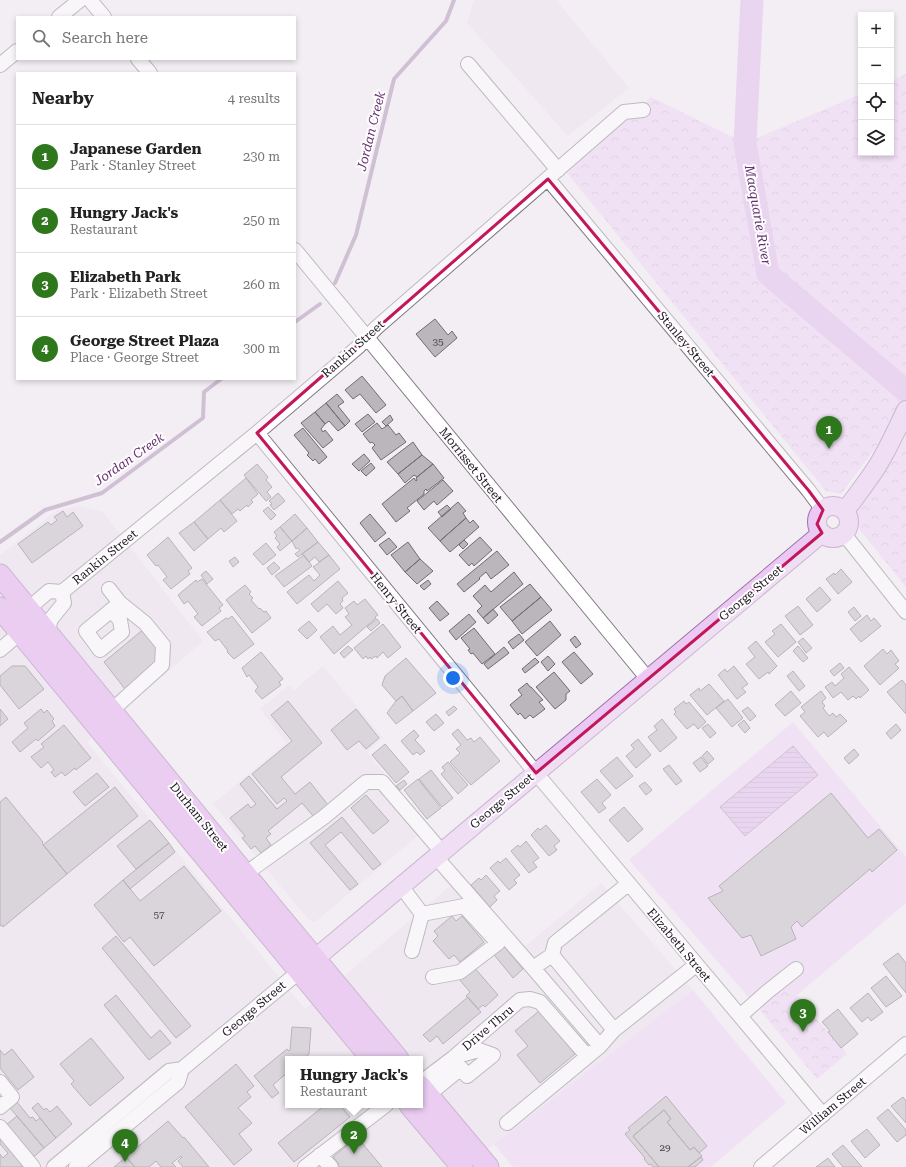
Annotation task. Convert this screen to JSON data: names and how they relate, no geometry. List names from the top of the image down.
{
  "streets": {
    "highway": ["Durham Street"],
    "main road": ["George Street"],
    "street": [
      "Stanley Street",
      "Rankin Street",
      "Morrisset Street",
      "Henry Street",
      "Elizabeth Street",
      "Drive Thru",
      "William Street"
    ]
  },
  "crossings": [
    ["Stanley Street", "Rankin Street"],
    ["Stanley Street", "George Street"],
    ["Rankin Street", "Morrisset Street"],
    ["Rankin Street", "Henry Street"],
    ["Rankin Street", "Durham Street"],
    ["Morrisset Street", "George Street"],
    ["George Street", "Henry Street"],
    ["George Street", "Durham Street"],
    ["George Street", "Elizabeth Street"],
    ["Henry Street", "Elizabeth Street"],
    ["Elizabeth Street", "William Street"]
  ],
  "water": ["Jordan Creek", "Macquarie River"],
  "house_numbers": ["35", "57", "29"],
  "page": {
    "map_buttons": ["+", "−"],
    "search": "Search here",
    "heading": ["Nearby", "4 results"],
    "list": [
      {
        "mark": "1",
        "name": "Japanese Garden",
        "note": "Park · Stanley Street",
        "value": "230 m"
      },
      {
        "mark": "2",
        "name": "Hungry Jack's",
        "note": "Restaurant",
        "value": "250 m"
      },
      {
        "mark": "3",
        "name": "Elizabeth Park",
        "note": "Park · Elizabeth Street",
        "value": "260 m"
      },
      {
        "mark": "4",
        "name": "George Street Plaza",
        "note": "Place · George Street",
        "value": "300 m"
      }
    ],
    "pins": [
      "1",
      "3",
      "2",
      "4"
    ],
    "popup": ["Hungry Jack's", "Restaurant"]
  }
}
